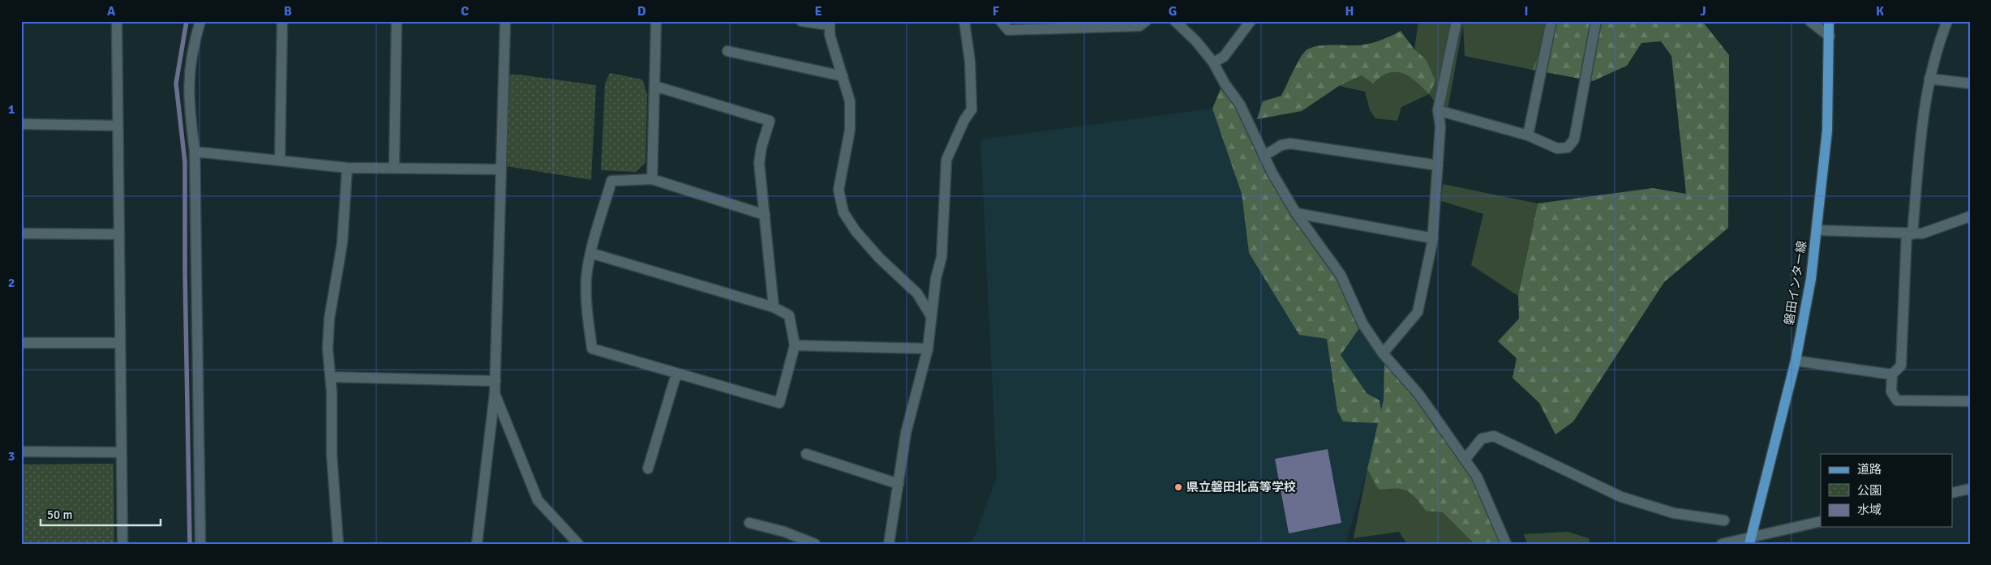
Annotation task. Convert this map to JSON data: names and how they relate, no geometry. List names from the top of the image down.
{
  "streets": {
    "main road": ["磐田インター線"]
  },
  "places": ["県立磐田北高等学校"],
  "legend": ["道路", "公園", "水域"],
  "scale_bar": "50 m",
  "grid": {
    "columns": [
      "A",
      "B",
      "C",
      "D",
      "E",
      "F",
      "G",
      "H",
      "I",
      "J",
      "K"
    ],
    "rows": ["1", "2", "3"]
  }
}
